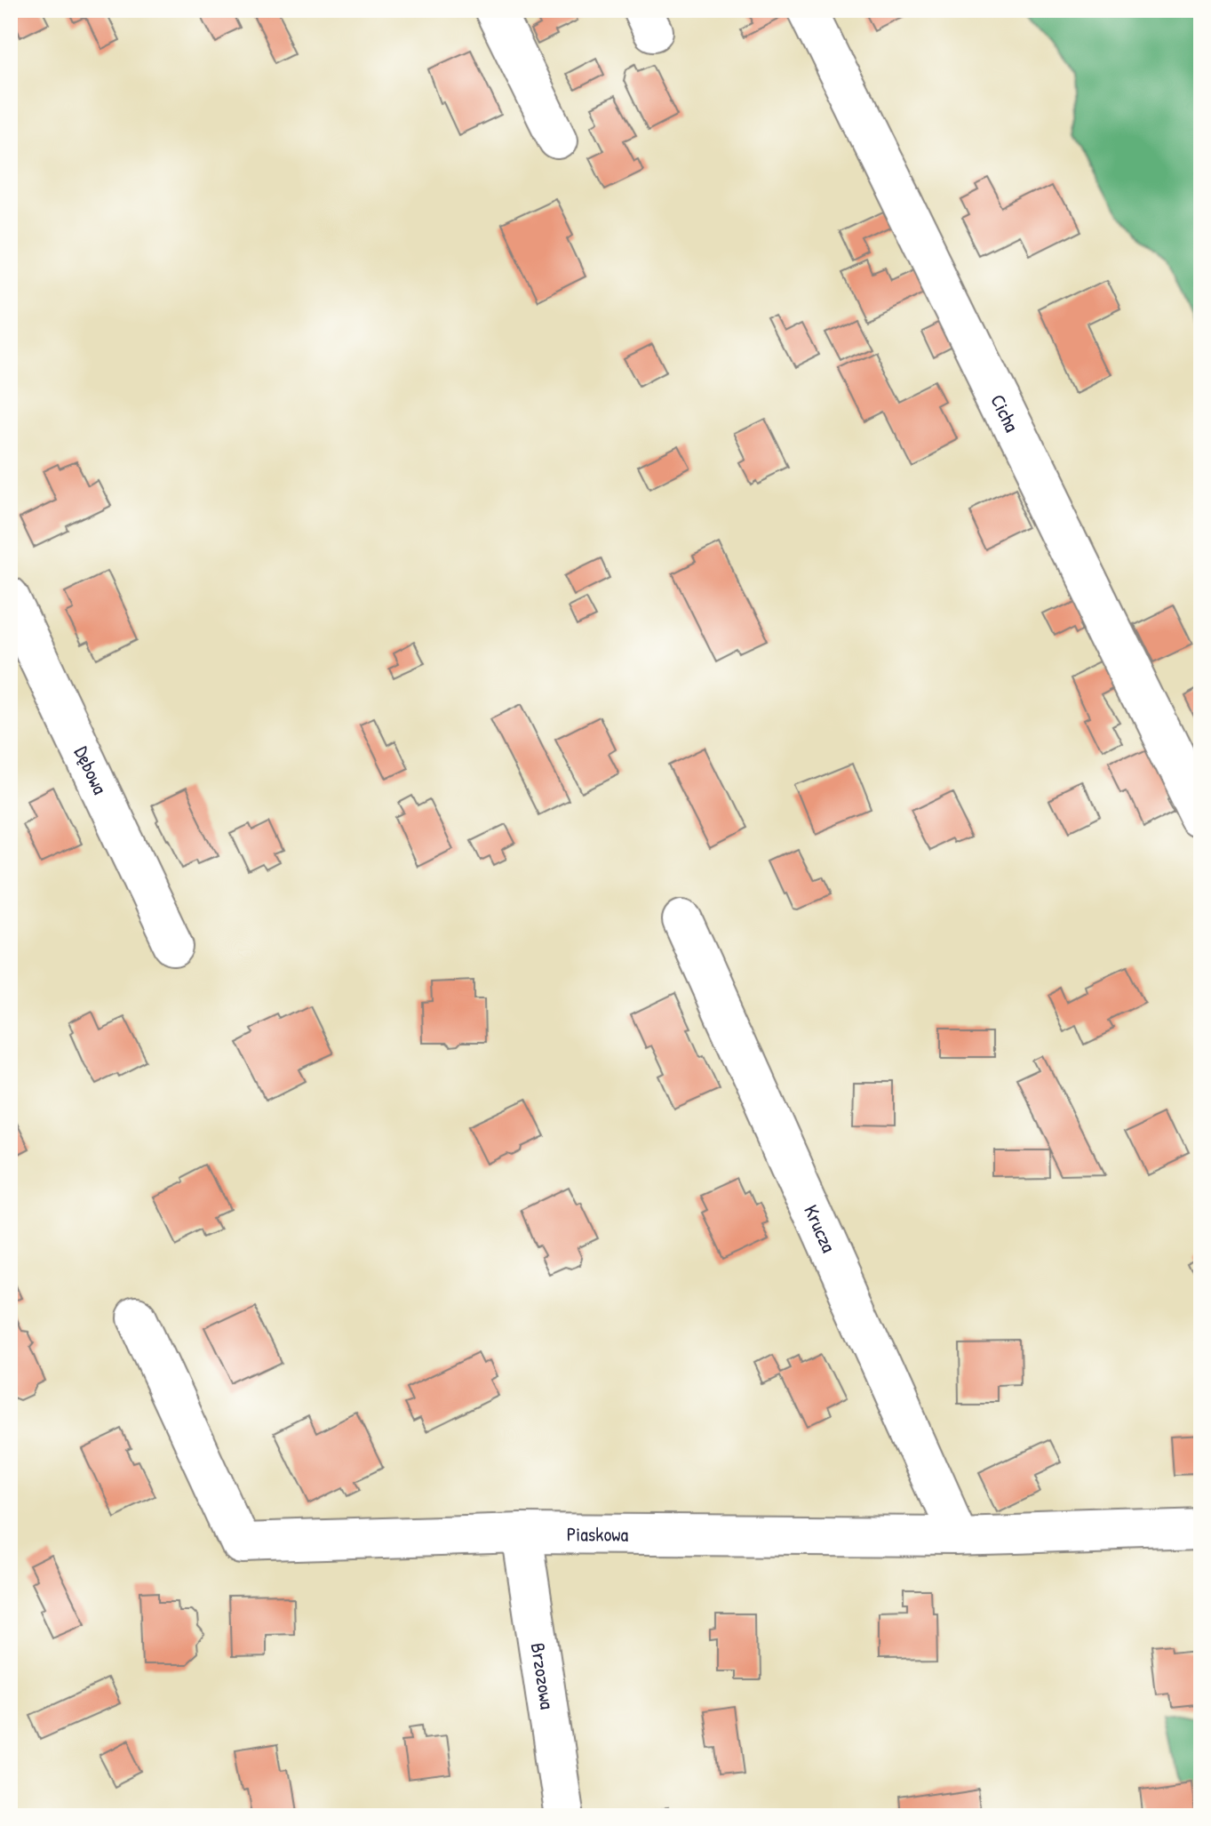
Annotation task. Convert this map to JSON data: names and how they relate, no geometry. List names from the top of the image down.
{
  "streets": {
    "street": [
      "Cicha",
      "Dębowa",
      "Krucza",
      "Piaskowa",
      "Brzozowa"
    ]
  },
  "crossings": [
    ["Krucza", "Piaskowa"],
    ["Piaskowa", "Brzozowa"]
  ]
}
